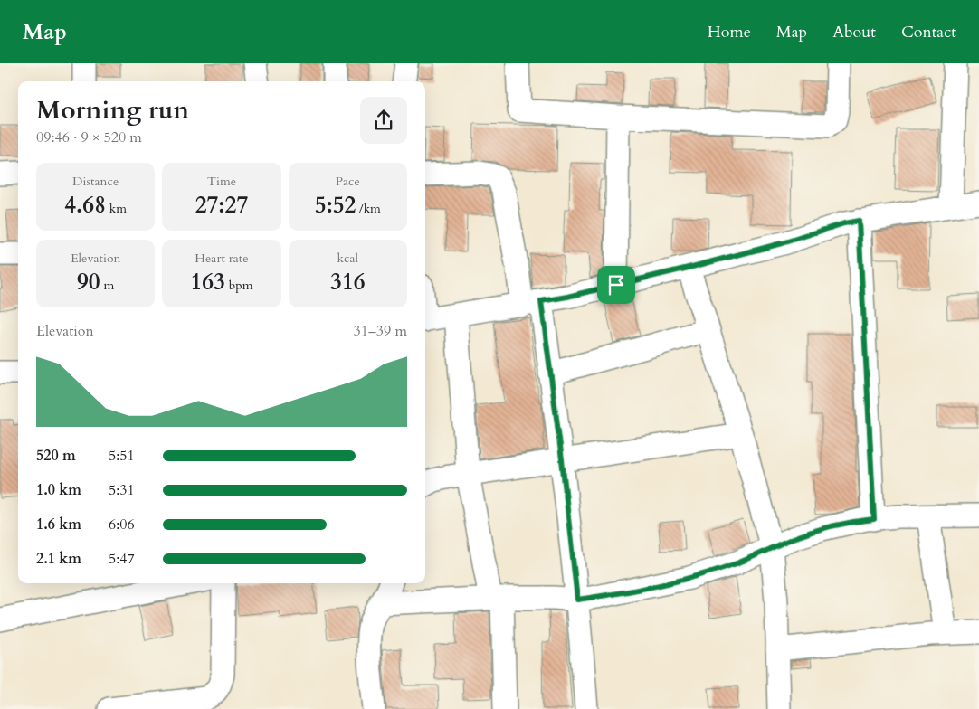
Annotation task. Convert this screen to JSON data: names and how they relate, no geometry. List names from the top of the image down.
{
  "page": {
    "header": "Map",
    "nav": [
      "Home",
      "Map",
      "About",
      "Contact"
    ],
    "heading": ["Morning run", "09:46 · 9 × 520 m"],
    "stats": [
      ["Distance", "4.68 km"],
      ["Time", "27:27"],
      ["Pace", "5:52 /km"],
      ["Elevation", "90 m"],
      ["Heart rate", "163 bpm"],
      ["kcal", "316"]
    ],
    "chart": ["Elevation", "31–39 m"],
    "list": [
      {
        "name": "520 m",
        "note": "5:51"
      },
      {
        "name": "1.0 km",
        "note": "5:31"
      },
      {
        "name": "1.6 km",
        "note": "6:06"
      },
      {
        "name": "2.1 km",
        "note": "5:47"
      }
    ]
  }
}
